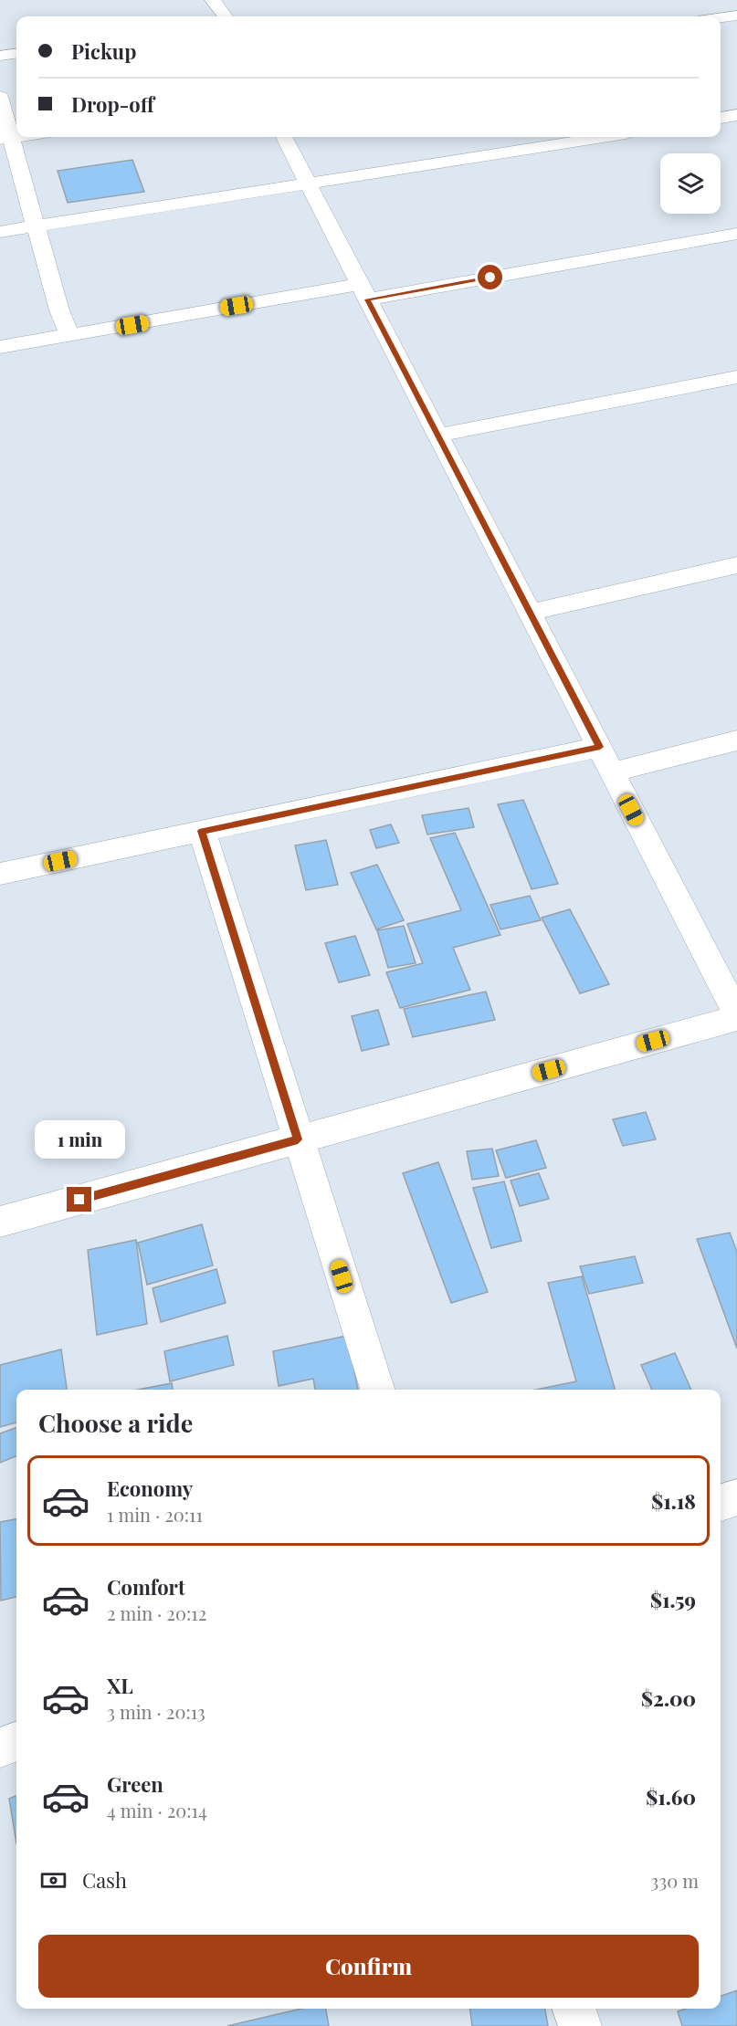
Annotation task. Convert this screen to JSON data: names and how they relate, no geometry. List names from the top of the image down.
{
  "page": {
    "banner": ["Pickup", "Drop-off"],
    "bubble": "1 min",
    "heading": "Choose a ride",
    "list": [
      {
        "name": "Economy",
        "note": "1 min · 20:11",
        "value": "$1.18"
      },
      {
        "name": "Comfort",
        "note": "2 min · 20:12",
        "value": "$1.59"
      },
      {
        "name": "XL",
        "note": "3 min · 20:13",
        "value": "$2.00"
      },
      {
        "name": "Green",
        "note": "4 min · 20:14",
        "value": "$1.60"
      }
    ],
    "pay": ["Cash", "330 m"],
    "buttons": "Confirm"
  }
}
